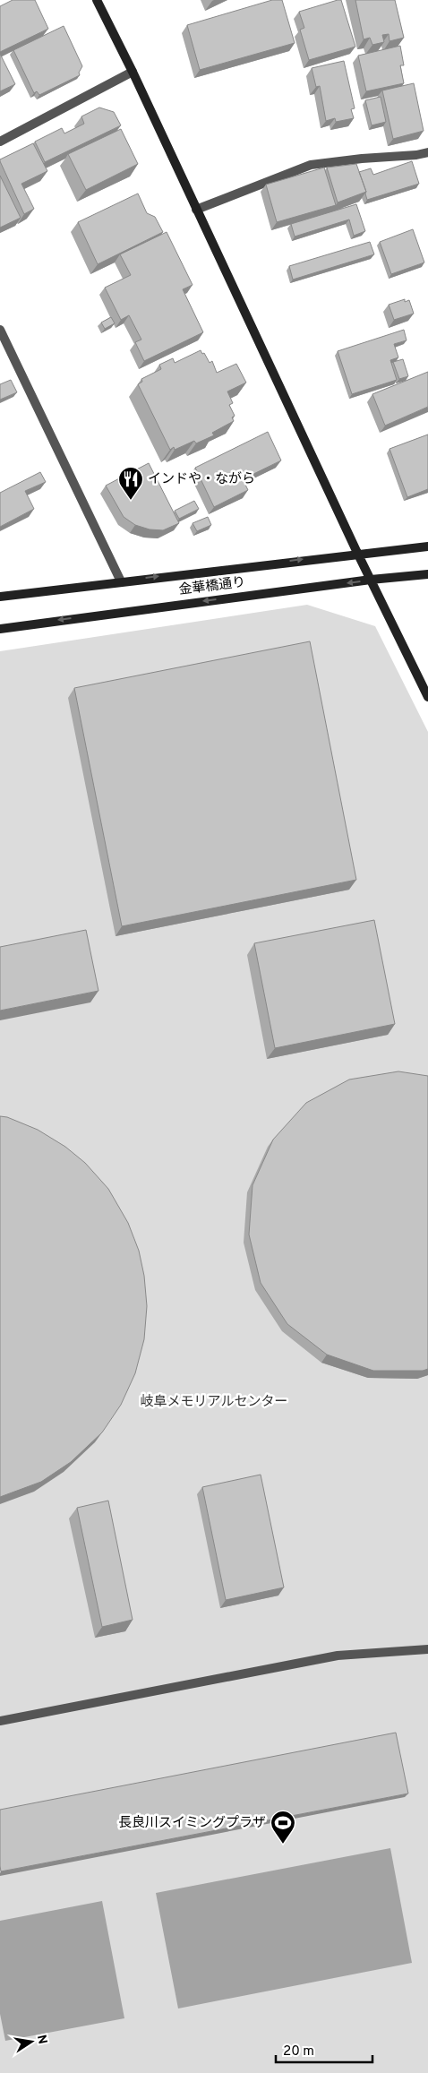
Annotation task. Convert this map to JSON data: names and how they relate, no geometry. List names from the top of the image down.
{
  "streets": {
    "street": ["金華橋通り"]
  },
  "parks": ["岐阜メモリアルセンター"],
  "places": {
    "restaurant": ["インドや・ながら"],
    "sports": ["長良川スイミングプラザ"]
  },
  "scale_bar": "20 m",
  "north": "right"
}
